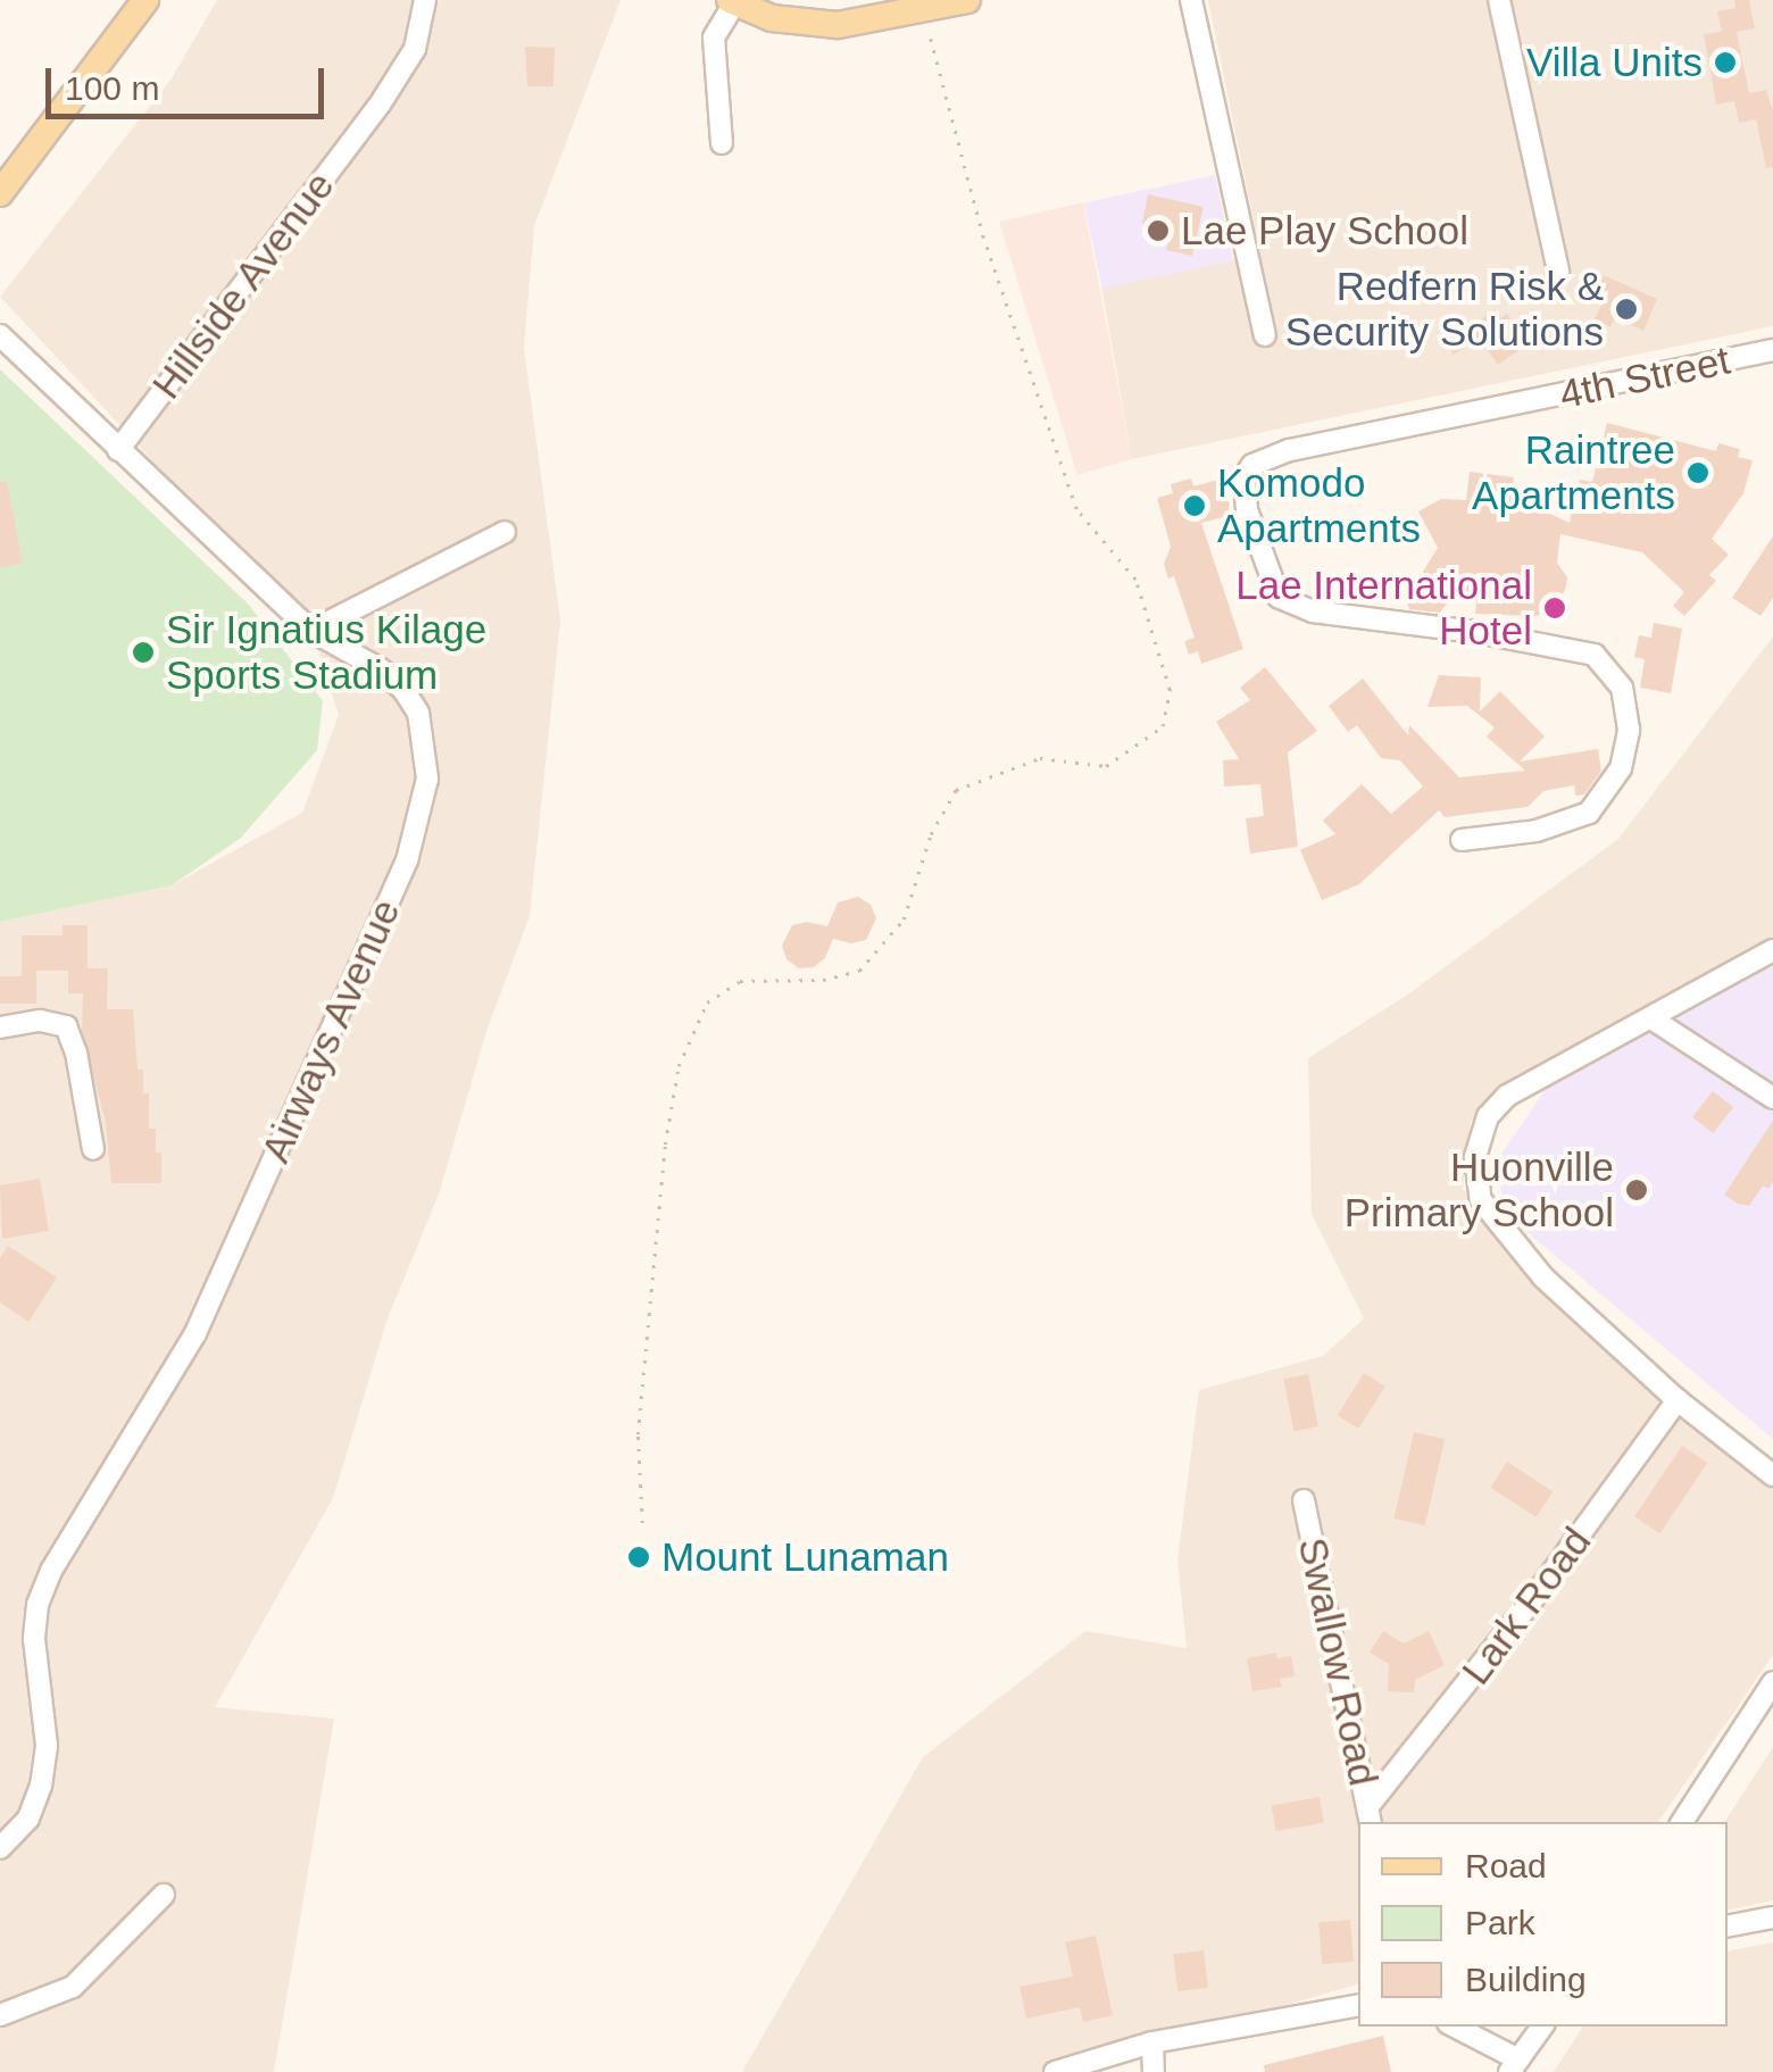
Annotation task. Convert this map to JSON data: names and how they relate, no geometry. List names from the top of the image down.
{
  "streets": {
    "street": [
      "Hillside Avenue",
      "4th Street",
      "Airways Avenue",
      "Lark Road",
      "Swallow Road"
    ]
  },
  "crossings": [
    ["Hillside Avenue", "Airways Avenue"],
    ["Lark Road", "Swallow Road"]
  ],
  "places": [
    "Villa Units",
    "Lae Play School",
    "Redfern Risk & Security Solutions",
    "Raintree Apartments",
    "Komodo Apartments",
    "Lae International Hotel",
    "Sir Ignatius Kilage Sports Stadium",
    "Huonville Primary School",
    "Mount Lunaman"
  ],
  "legend": ["Road", "Park", "Building"],
  "scale_bar": "100 m"
}
